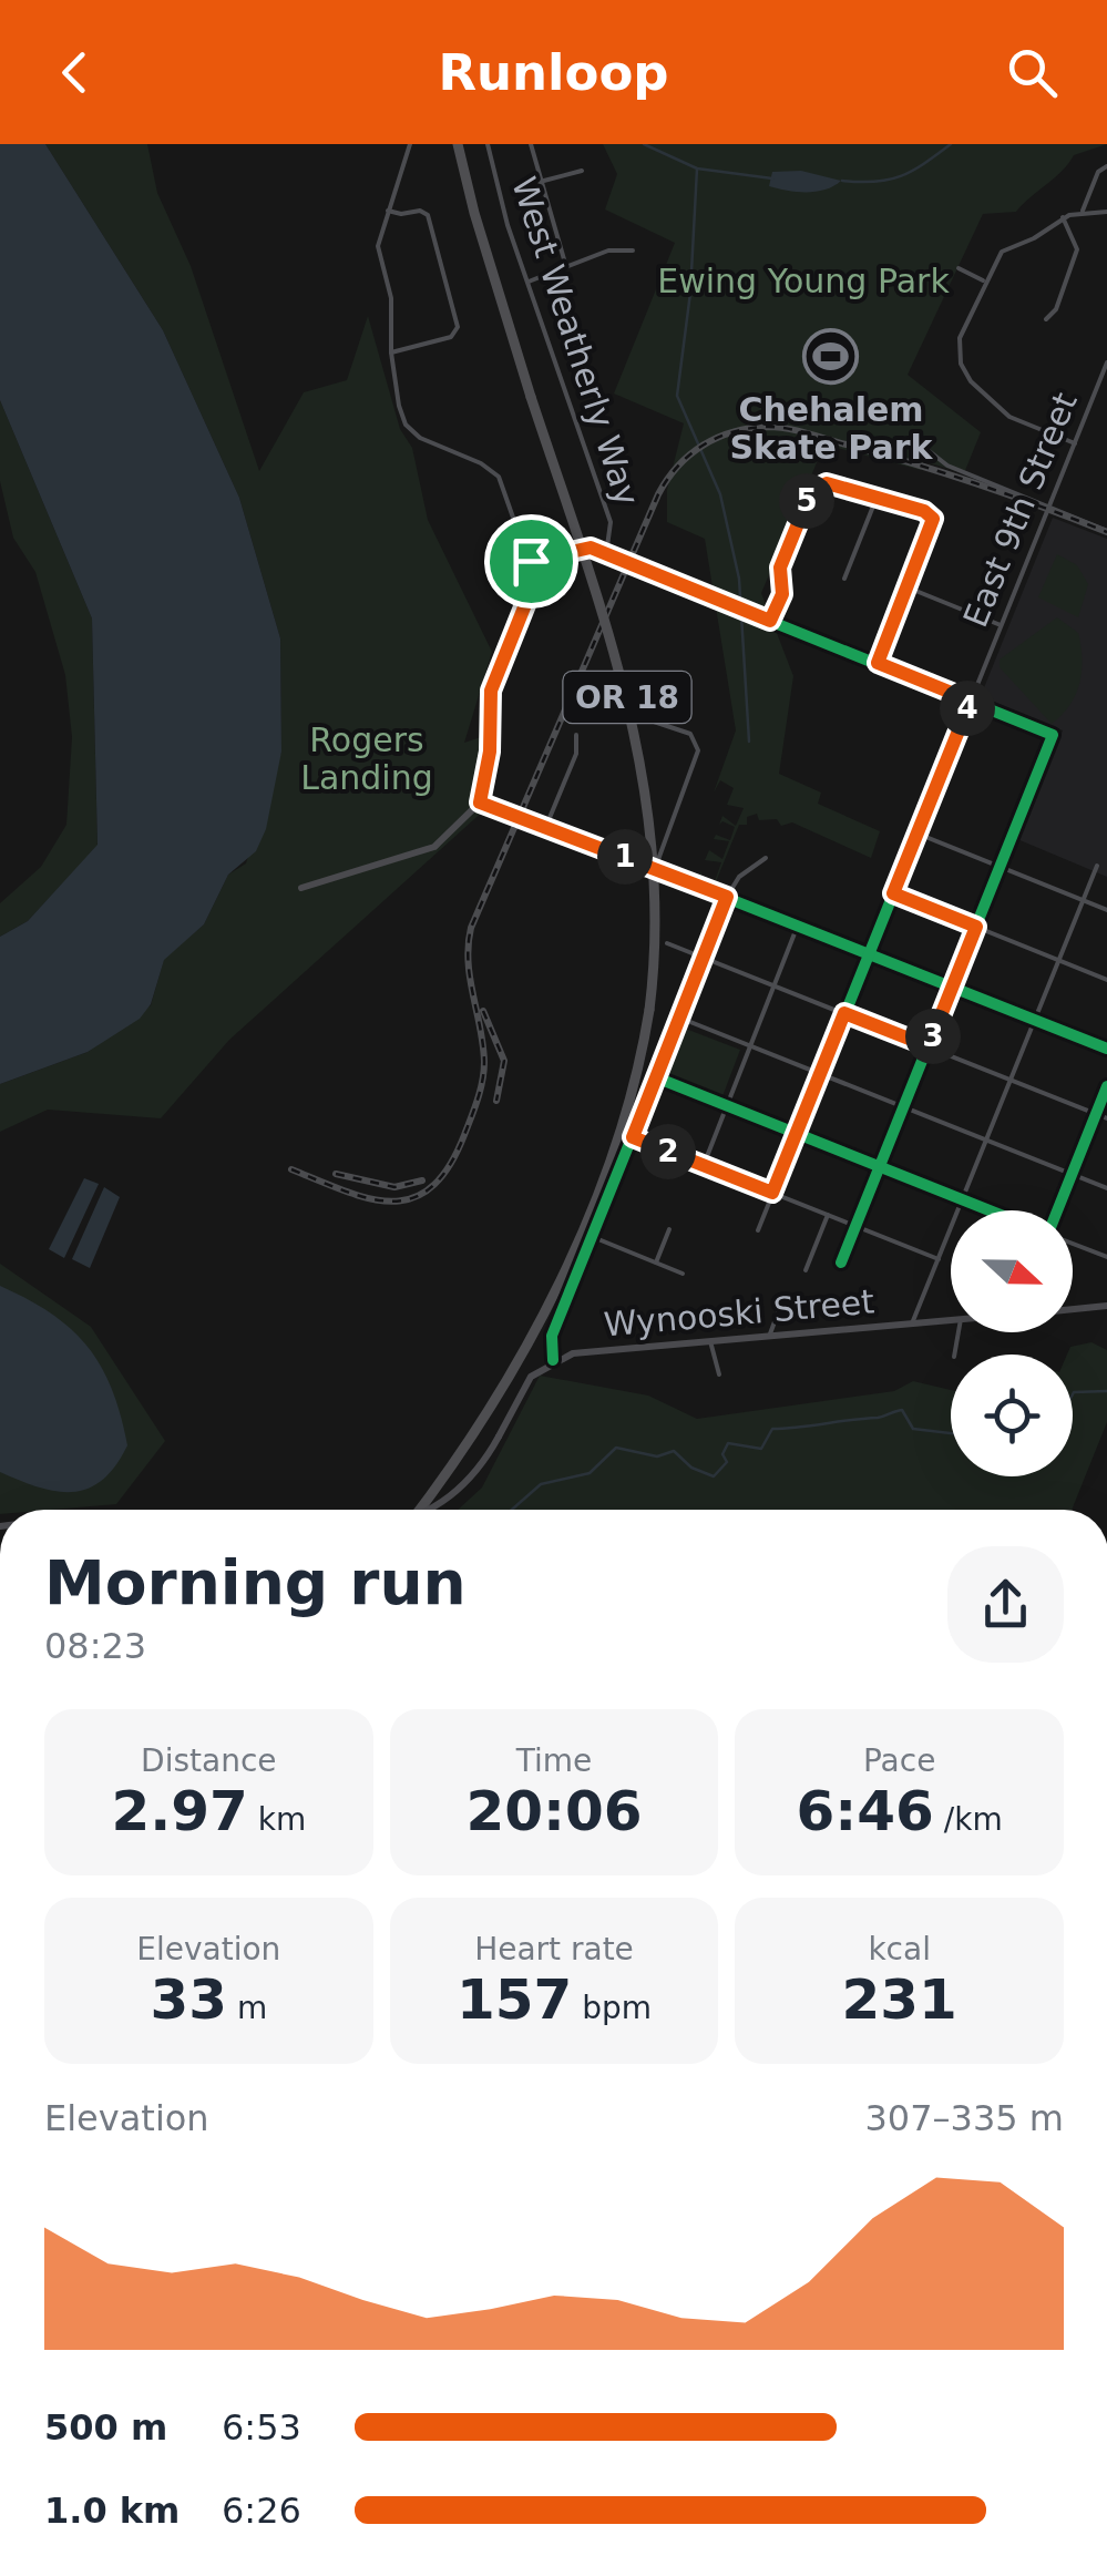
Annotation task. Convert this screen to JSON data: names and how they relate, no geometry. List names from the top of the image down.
{
  "streets": {
    "highway": ["OR 18"],
    "street": ["West Weatherly Way", "East 9th Street", "Wynooski Street"]
  },
  "parks": ["Ewing Young Park", "Rogers Landing"],
  "places": {
    "sports": ["Chehalem Skate Park"]
  },
  "north": "right",
  "page": {
    "header": "Runloop",
    "pins": [
      "5",
      "4",
      "1",
      "3",
      "2"
    ],
    "heading": ["Morning run", "08:23"],
    "stats": [
      ["Distance", "2.97 km"],
      ["Time", "20:06"],
      ["Pace", "6:46 /km"],
      ["Elevation", "33 m"],
      ["Heart rate", "157 bpm"],
      ["kcal", "231"]
    ],
    "chart": ["Elevation", "307–335 m"],
    "list": [
      {
        "name": "500 m",
        "note": "6:53"
      },
      {
        "name": "1.0 km",
        "note": "6:26"
      }
    ]
  }
}
